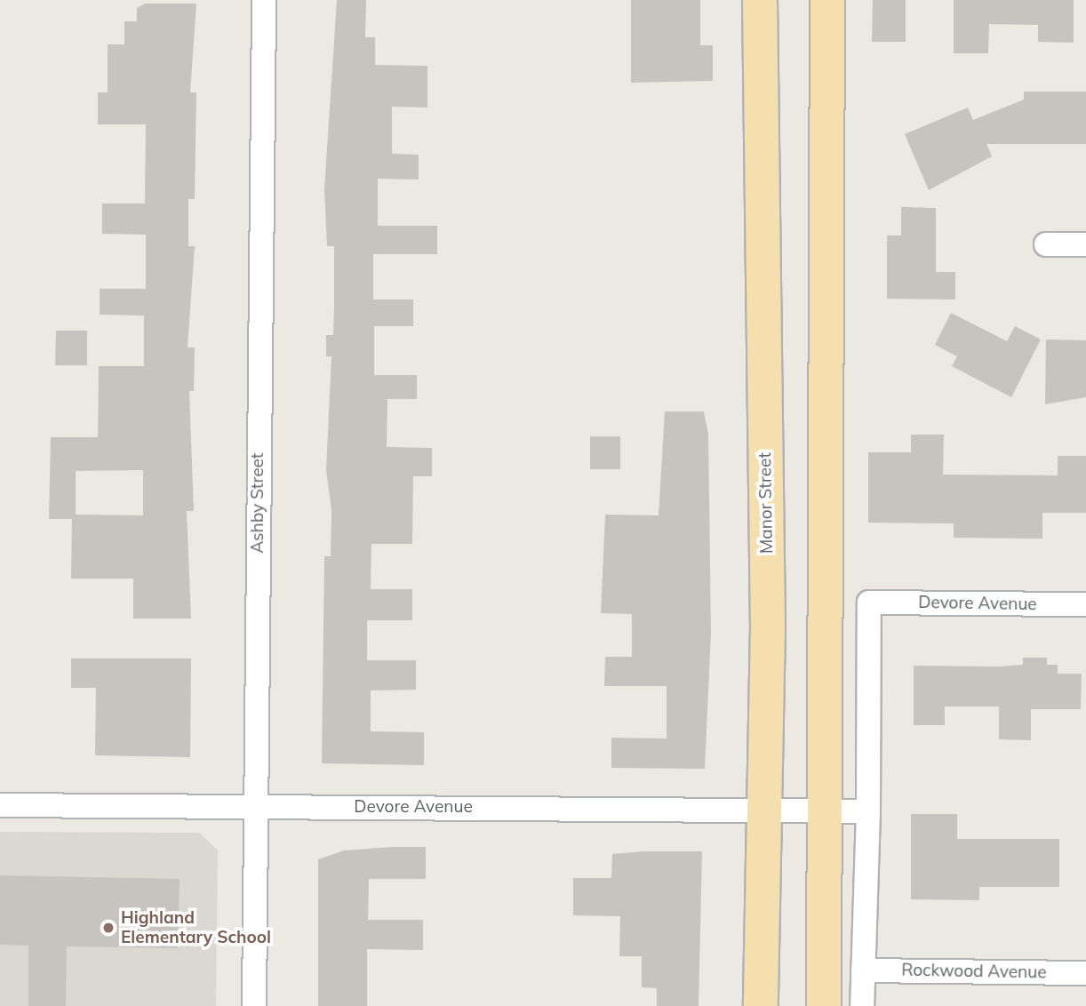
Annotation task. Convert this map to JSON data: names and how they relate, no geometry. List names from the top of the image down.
{
  "streets": {
    "main road": ["Manor Street"],
    "street": ["Ashby Street", "Devore Avenue", "Rockwood Avenue"]
  },
  "crossings": [
    ["Ashby Street", "Devore Avenue"],
    ["Manor Street", "Devore Avenue"]
  ],
  "places": ["Highland Elementary School"]
}
